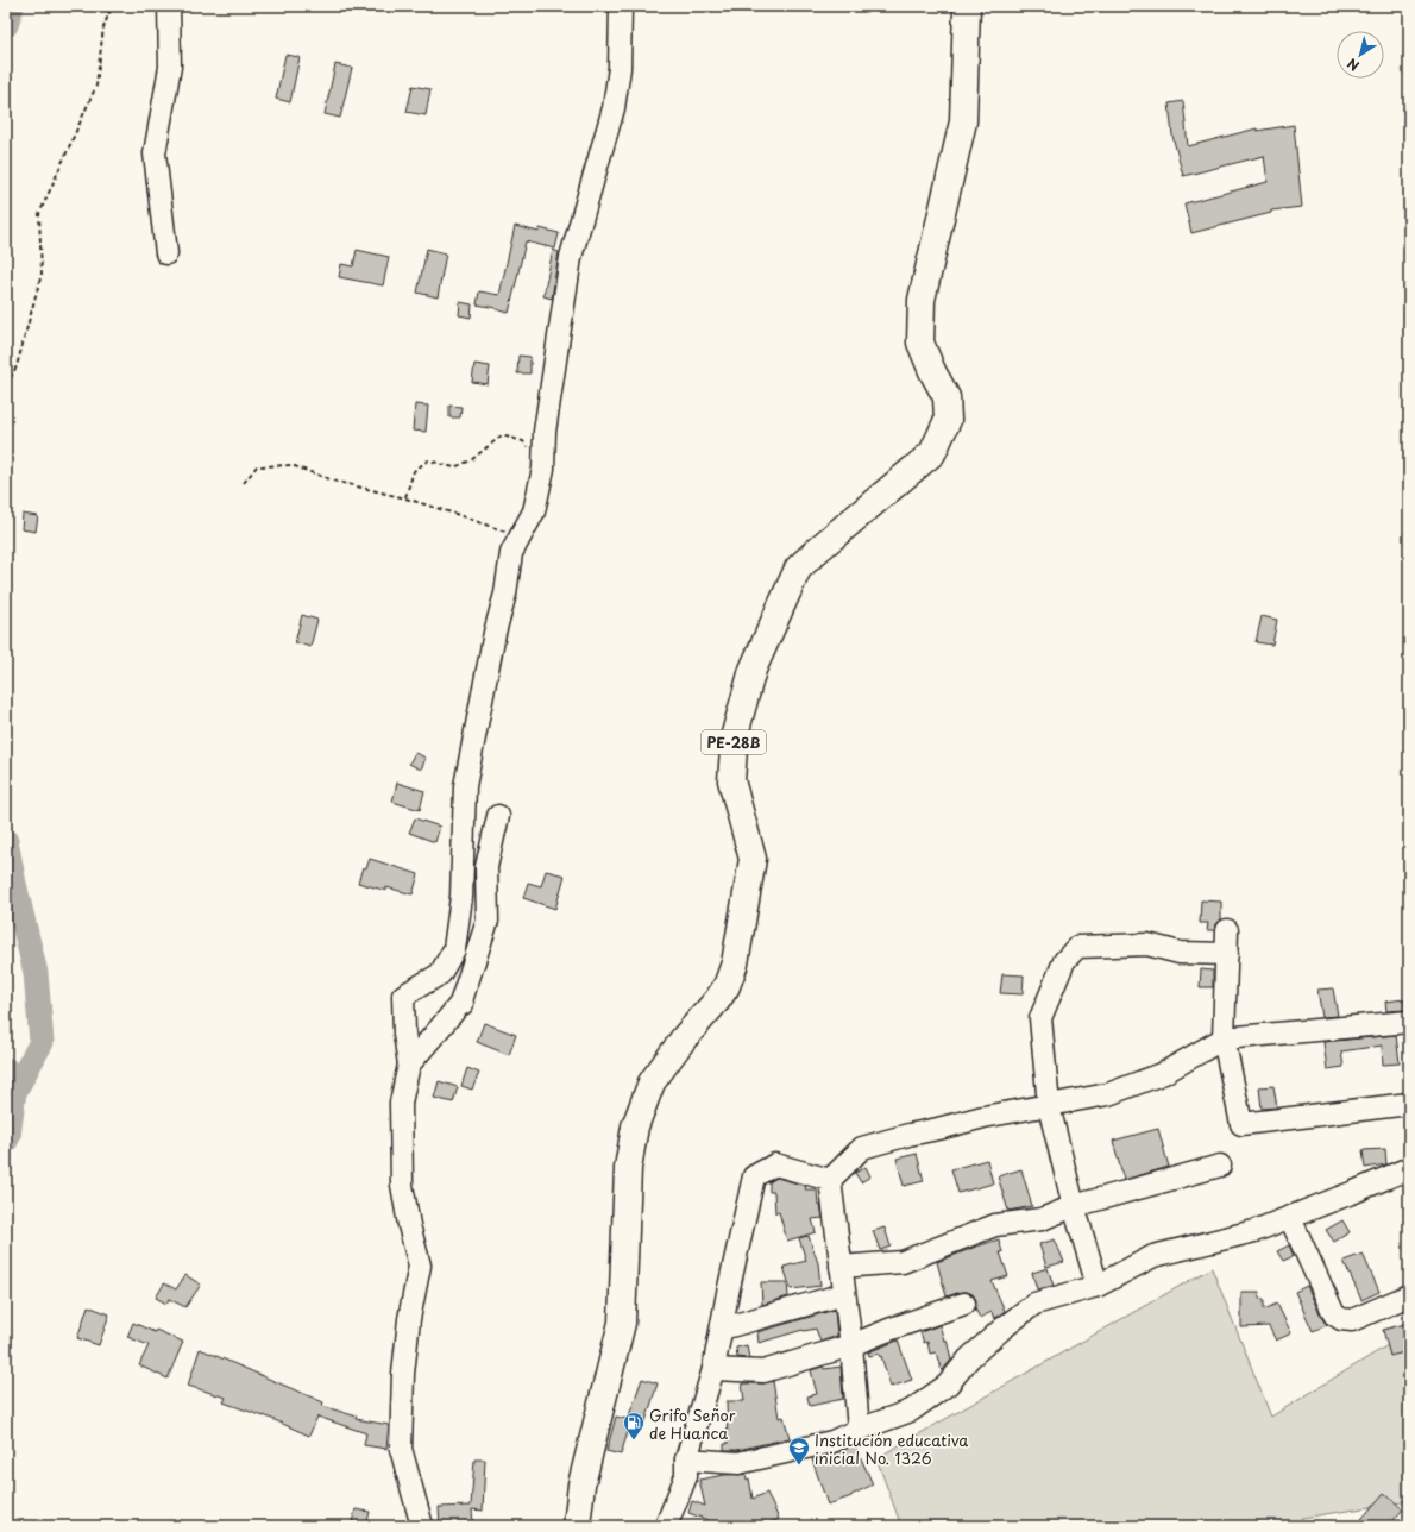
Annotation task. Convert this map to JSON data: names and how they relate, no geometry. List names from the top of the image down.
{
  "streets": {
    "highway": ["PE-28B"]
  },
  "places": {
    "fuel station": ["Grifo Señor de Huanca"],
    "school or university": ["Institución educativa inicial No. 1326"]
  },
  "north": "bottom left"
}
